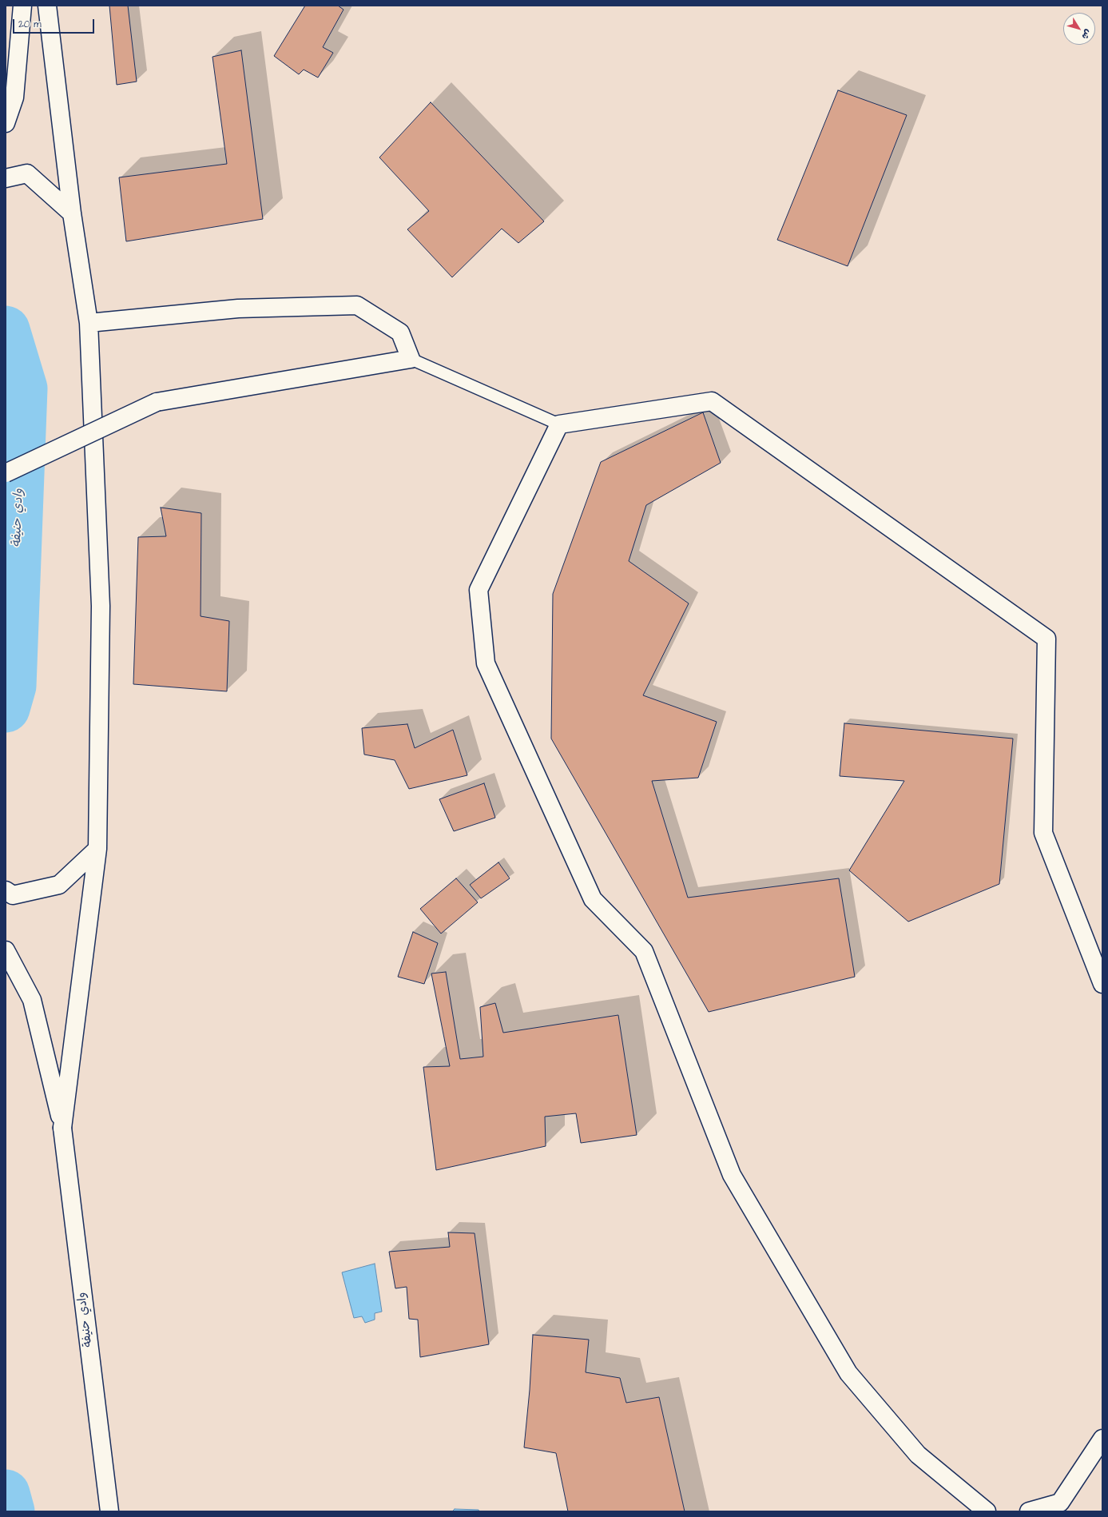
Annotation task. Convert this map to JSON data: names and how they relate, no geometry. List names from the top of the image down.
{
  "streets": {
    "street": ["وادي حنيفة"]
  },
  "water": ["وادي حنيفة"],
  "scale_bar": "20 m",
  "north": "bottom right"
}
